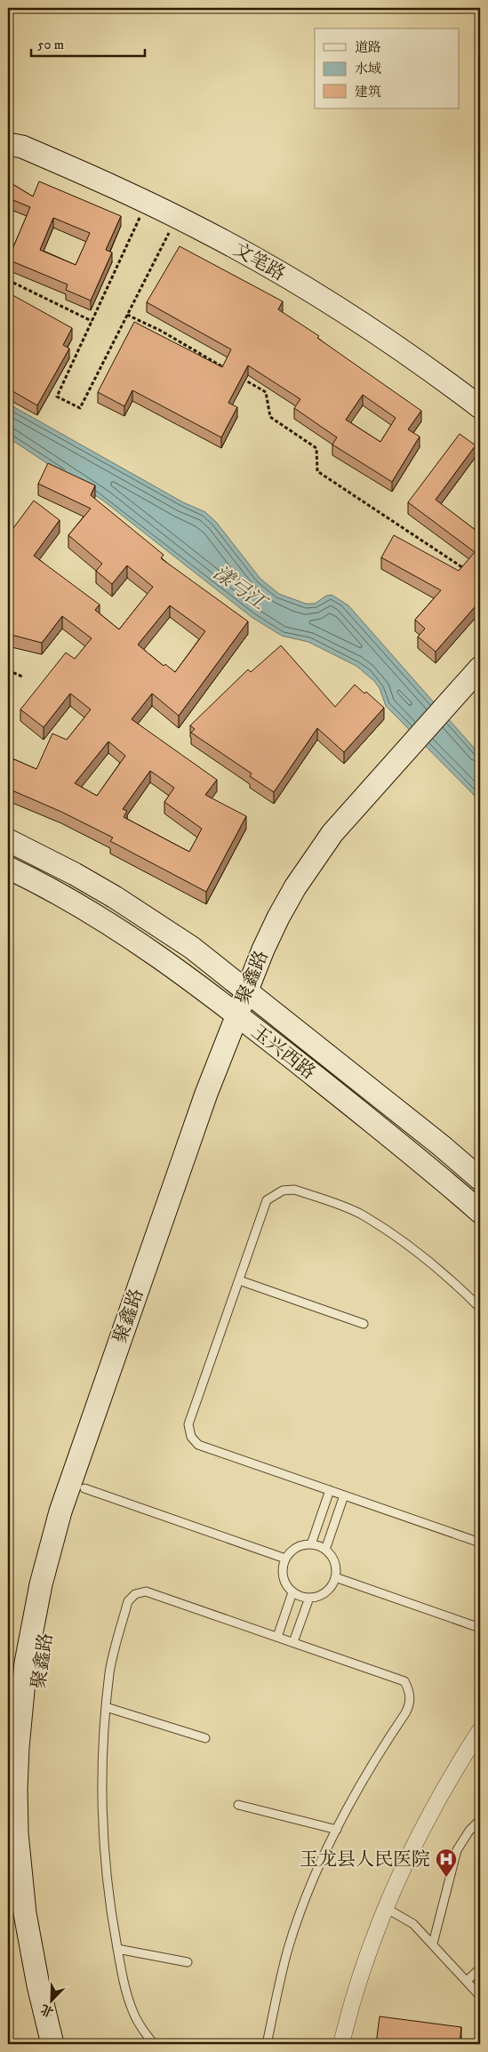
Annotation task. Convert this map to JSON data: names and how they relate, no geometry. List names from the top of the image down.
{
  "streets": {
    "main road": ["文笔路", "聚鑫路", "玉兴西路"]
  },
  "crossings": [
    ["聚鑫路", "玉兴西路"]
  ],
  "water": ["漾弓江"],
  "places": {
    "hospital": ["玉龙县人民医院"]
  },
  "legend": ["道路", "水域", "建筑"],
  "scale_bar": "50 m",
  "north": "bottom left"
}
